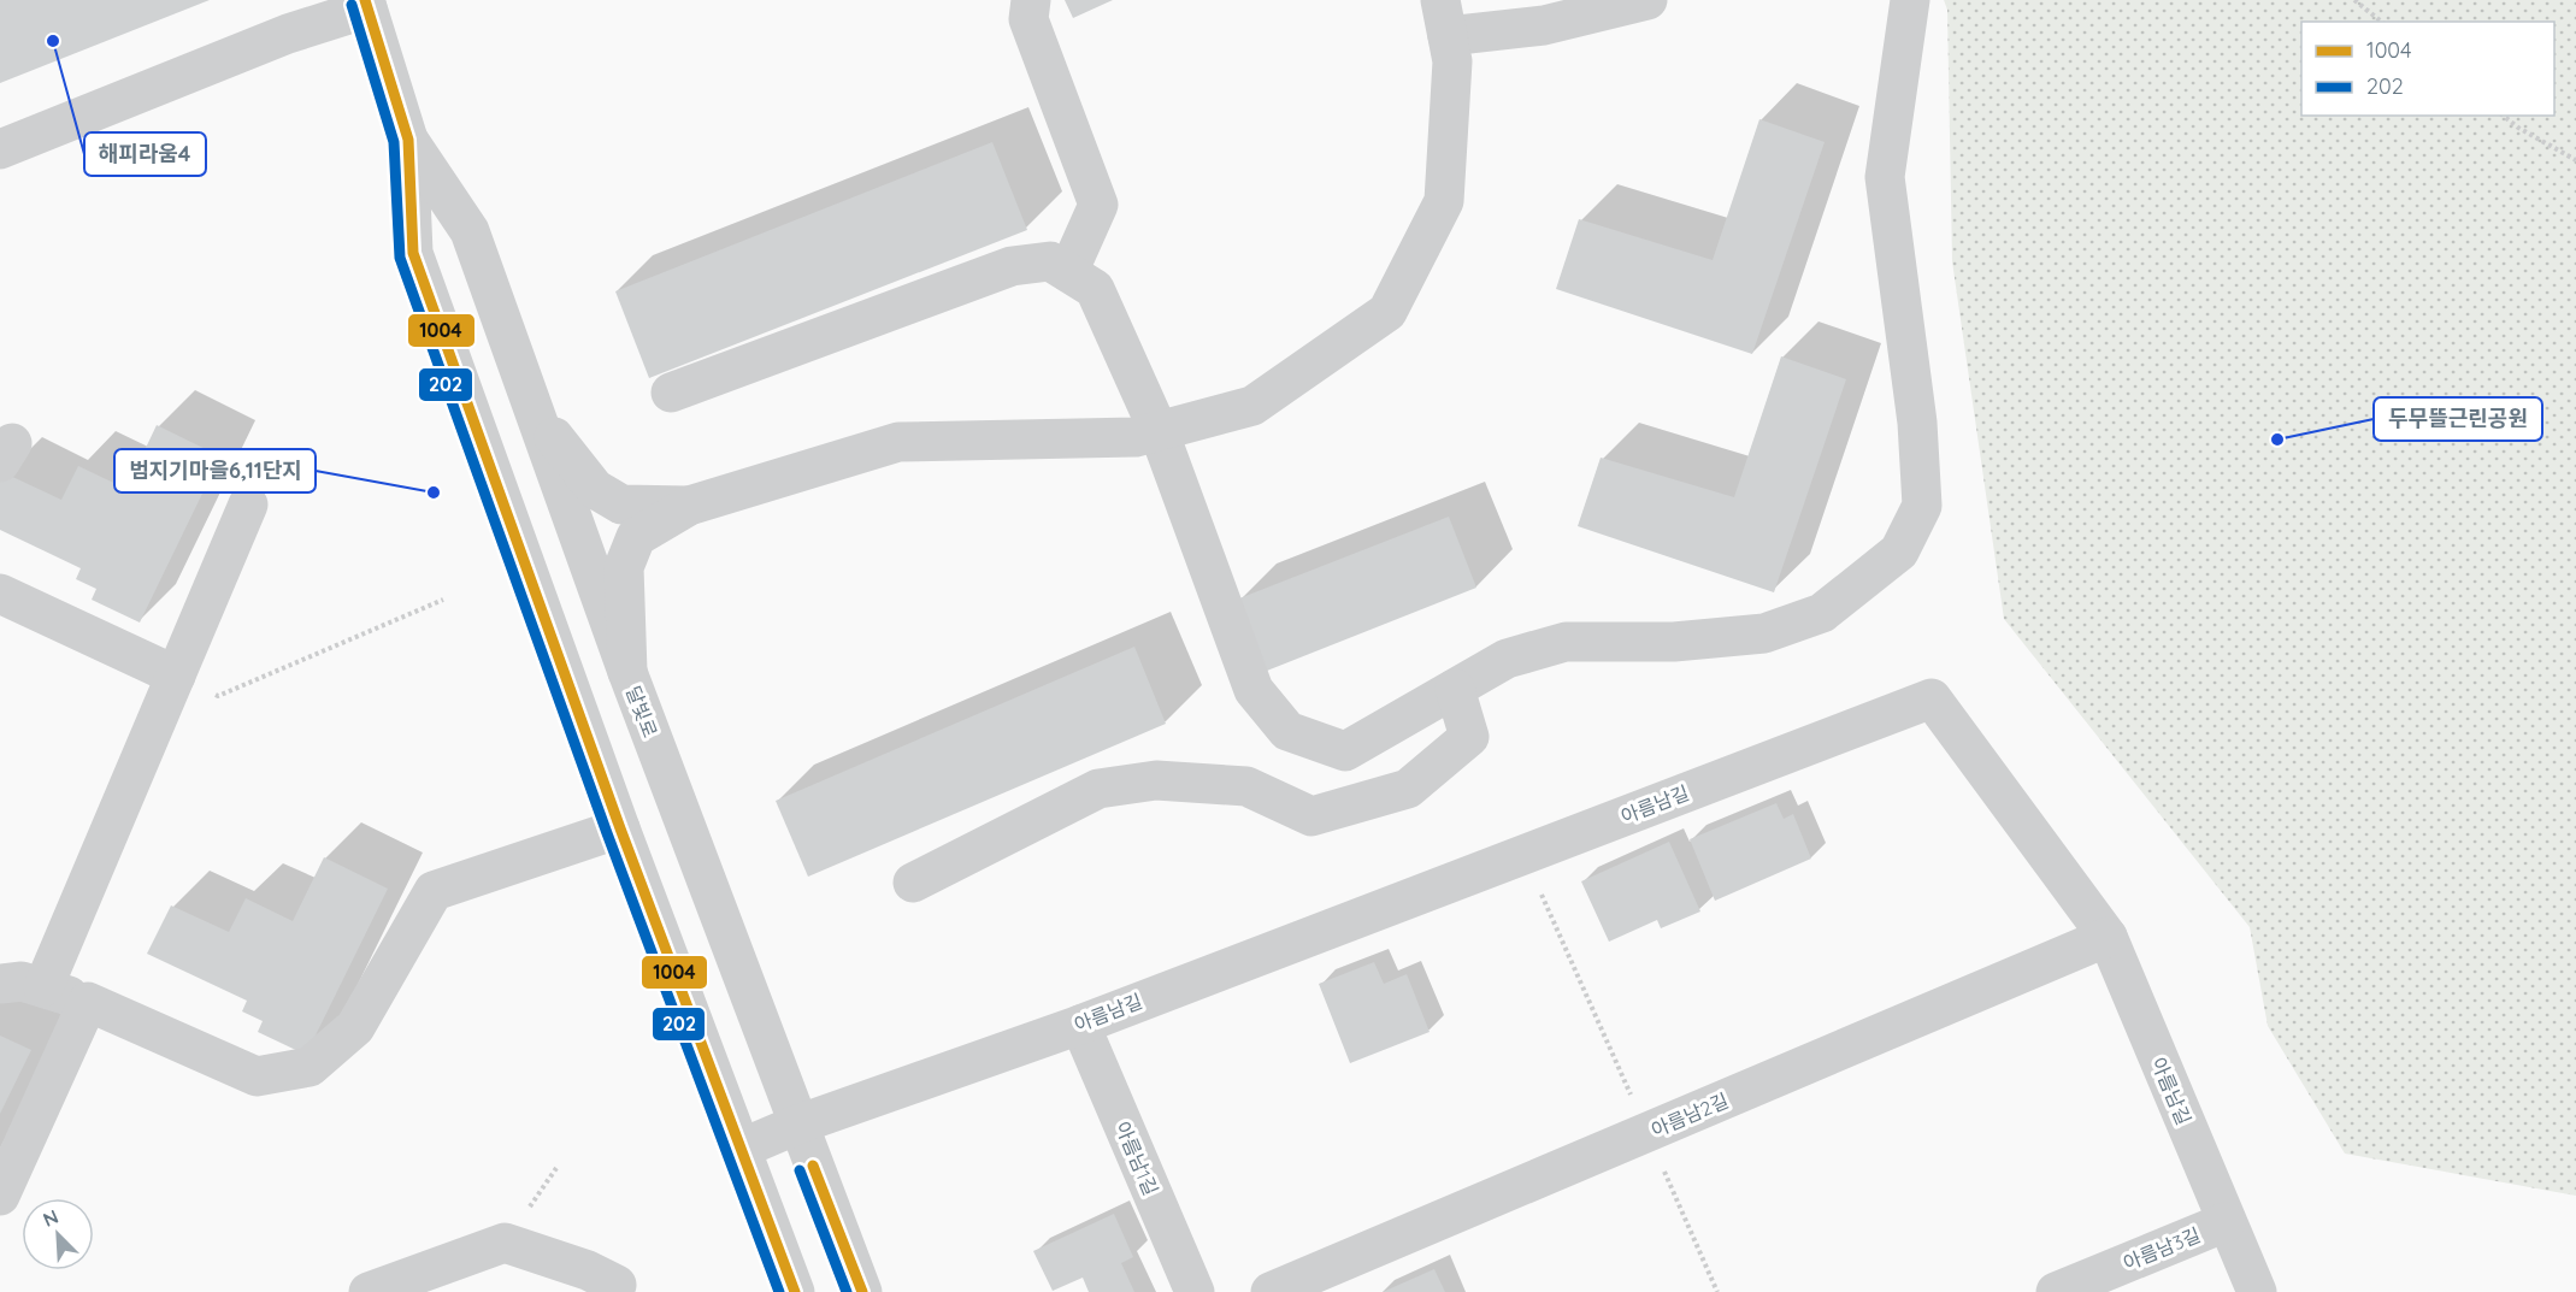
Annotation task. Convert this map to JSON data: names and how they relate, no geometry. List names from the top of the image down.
{
  "streets": {
    "street": [
      "달빛로",
      "아름남길",
      "아름남2길",
      "아름남1길",
      "아름남3길"
    ]
  },
  "crossings": [
    ["달빛로", "아름남길"],
    ["아름남길", "아름남2길"],
    ["아름남길", "아름남1길"],
    ["아름남길", "아름남3길"]
  ],
  "places": ["해피라움4", "두무뜰근린공원", "범지기마을6,11단지"],
  "lines": ["transit line 1004", "transit line 202"],
  "legend": ["1004", "202"],
  "north": "top left"
}
